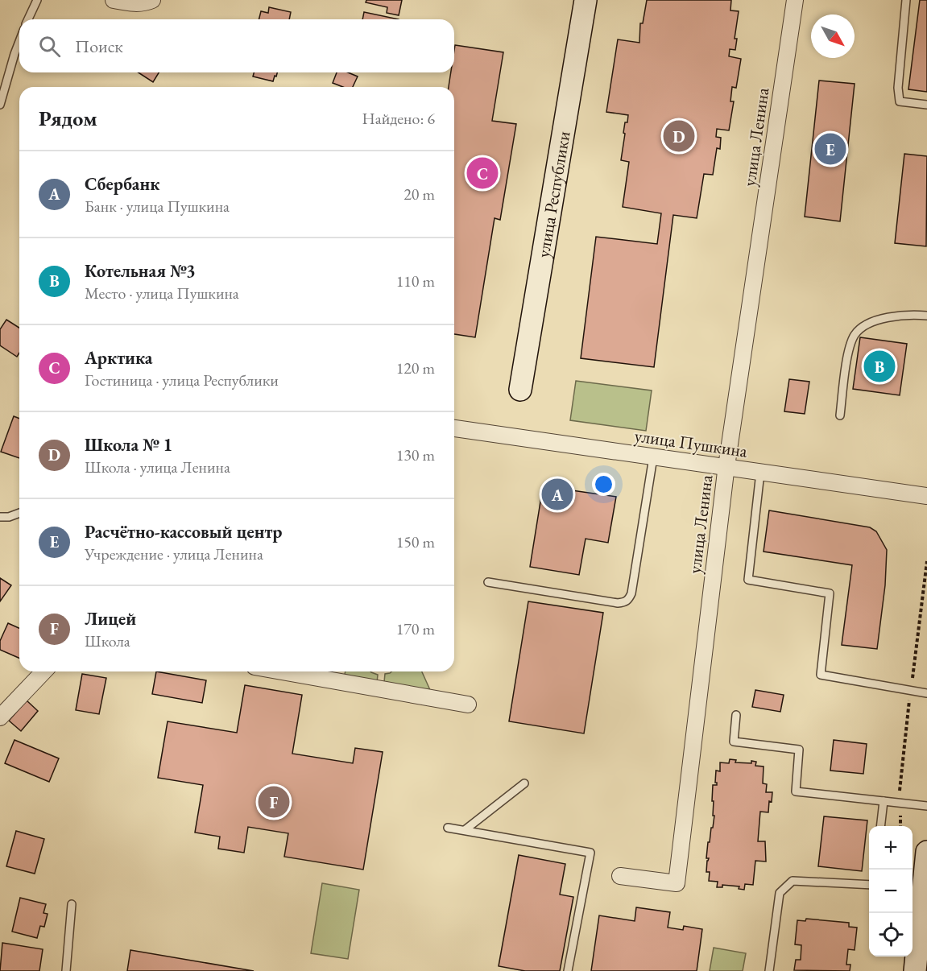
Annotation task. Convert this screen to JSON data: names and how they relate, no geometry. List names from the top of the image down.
{
  "streets": {
    "street": ["улица Ленина", "улица Республики", "улица Пушкина"]
  },
  "crossings": [
    ["улица Ленина", "улица Пушкина"]
  ],
  "north": "bottom right",
  "page": {
    "search": "Поиск",
    "heading": ["Рядом", "Найдено: 6"],
    "pins": [
      "D",
      "E",
      "C",
      "B",
      "A",
      "F"
    ],
    "list": [
      {
        "mark": "A",
        "name": "Сбербанк",
        "note": "Банк · улица Пушкина",
        "value": "20 m"
      },
      {
        "mark": "B",
        "name": "Котельная №3",
        "note": "Место · улица Пушкина",
        "value": "110 m"
      },
      {
        "mark": "C",
        "name": "Арктика",
        "note": "Гостиница · улица Республики",
        "value": "120 m"
      },
      {
        "mark": "D",
        "name": "Школа № 1",
        "note": "Школа · улица Ленина",
        "value": "130 m"
      },
      {
        "mark": "E",
        "name": "Расчётно-кассовый центр",
        "note": "Учреждение · улица Ленина",
        "value": "150 m"
      },
      {
        "mark": "F",
        "name": "Лицей",
        "note": "Школа",
        "value": "170 m"
      }
    ],
    "map_buttons": ["+", "−"]
  }
}
